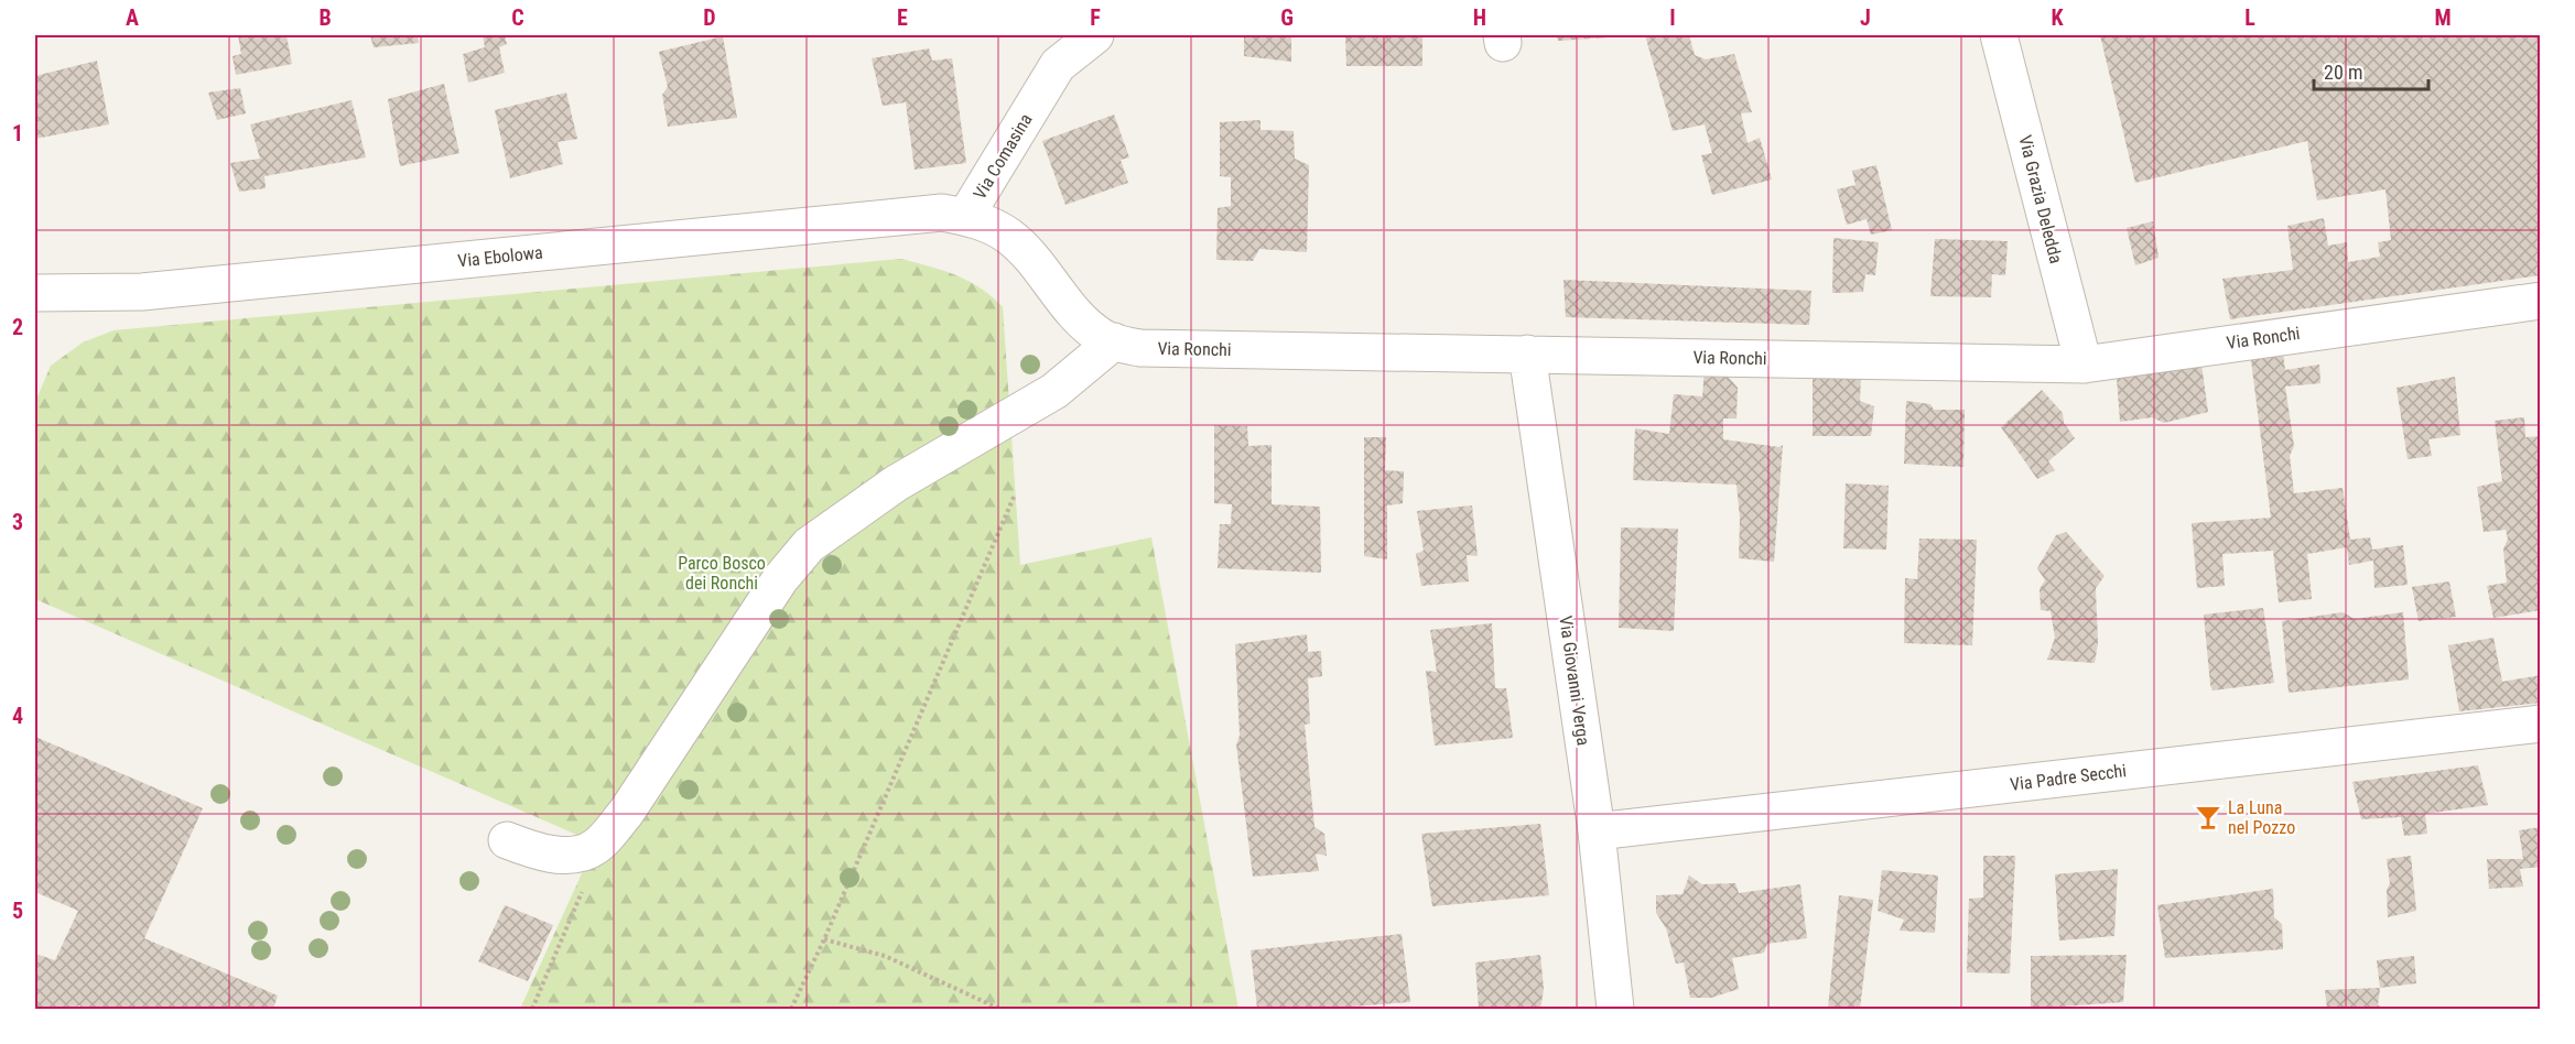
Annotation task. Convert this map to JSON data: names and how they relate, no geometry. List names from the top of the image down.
{
  "streets": {
    "street": [
      "Via Comasina",
      "Via Grazia Deledda",
      "Via Ebolowa",
      "Via Ronchi",
      "Via Giovanni Verga",
      "Via Padre Secchi"
    ]
  },
  "crossings": [
    ["Via Comasina", "Via Ebolowa"],
    ["Via Comasina", "Via Ronchi"],
    ["Via Grazia Deledda", "Via Ronchi"],
    ["Via Ebolowa", "Via Ronchi"],
    ["Via Ronchi", "Via Giovanni Verga"],
    ["Via Giovanni Verga", "Via Padre Secchi"]
  ],
  "parks": ["Parco Bosco dei Ronchi"],
  "places": {
    "bar": ["La Luna nel Pozzo"]
  },
  "scale_bar": "20 m",
  "grid": {
    "columns": [
      "A",
      "B",
      "C",
      "D",
      "E",
      "F",
      "G",
      "H",
      "I",
      "J",
      "K",
      "L",
      "M"
    ],
    "rows": [
      "1",
      "2",
      "3",
      "4",
      "5"
    ]
  }
}
